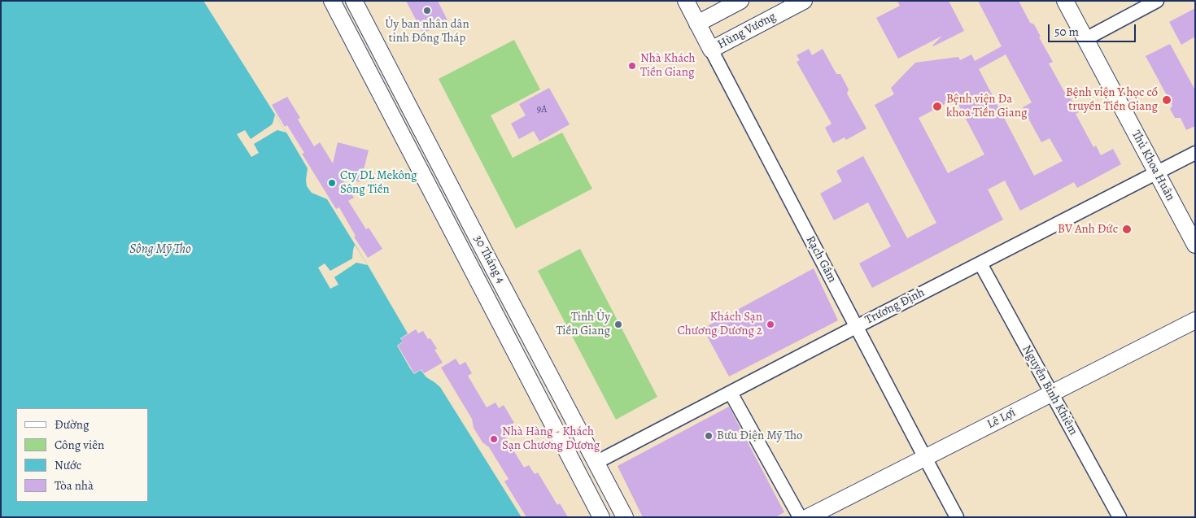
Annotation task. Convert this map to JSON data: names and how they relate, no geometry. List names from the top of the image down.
{
  "streets": {
    "main road": [
      "Hùng Vương",
      "Thủ Khoa Huân",
      "30 Tháng 4",
      "Rạch Gầm",
      "Lê Lợi"
    ],
    "street": ["Trương Định", "Nguyễn Bỉnh Khiêm"]
  },
  "crossings": [
    ["Hùng Vương", "Rạch Gầm"],
    ["Thủ Khoa Huân", "Trương Định"],
    ["30 Tháng 4", "Trương Định"],
    ["Rạch Gầm", "Trương Định"],
    ["Rạch Gầm", "Lê Lợi"],
    ["Trương Định", "Nguyễn Bỉnh Khiêm"],
    ["Nguyễn Bỉnh Khiêm", "Lê Lợi"]
  ],
  "water": ["Sông Mỹ Tho"],
  "places": [
    "Ủy ban nhân dân tỉnh Đồng Tháp",
    "Nhà Khách Tiền Giang",
    "Bệnh viện Y học cổ truyền Tiền Giang",
    "Bệnh viện Đa khoa Tiền Giang",
    "Cty DL Mekông Sông Tiền",
    "BV Anh Đức",
    "Tỉnh Ủy Tiền Giang",
    "Khách Sạn Chương Dương 2",
    "Bưu Điện Mỹ Tho",
    "Nhà Hàng - Khách Sạn Chương Dương"
  ],
  "house_numbers": ["9A"],
  "legend": [
    "Đường",
    "Công viên",
    "Nước",
    "Tòa nhà"
  ],
  "scale_bar": "50 m"
}
